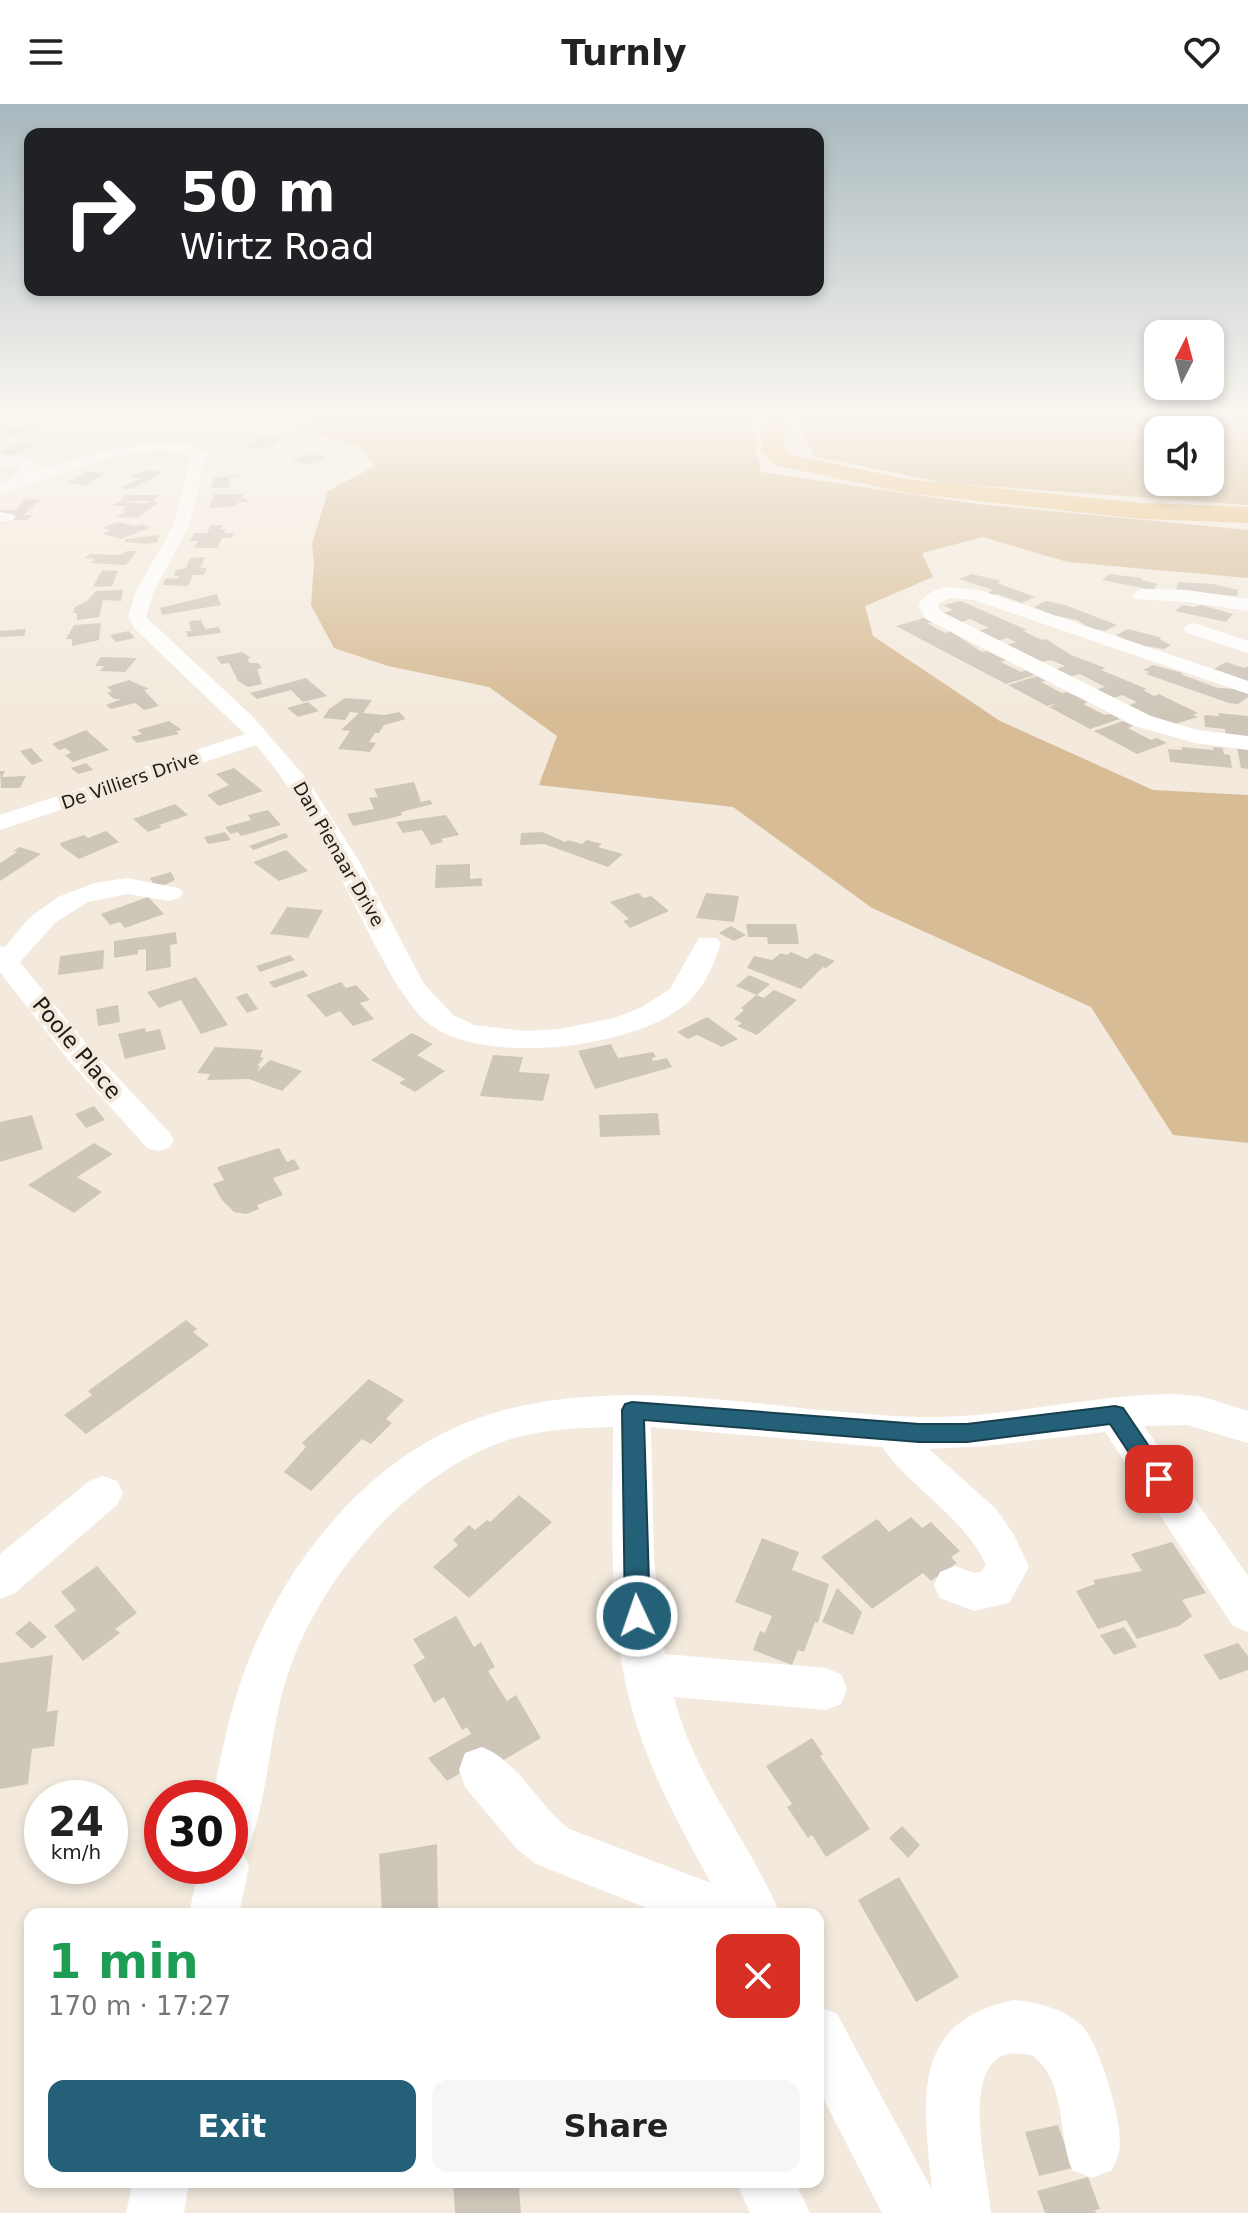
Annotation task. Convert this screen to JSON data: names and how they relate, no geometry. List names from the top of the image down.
{
  "streets": {
    "street": ["De Villiers Drive", "Dan Pienaar Drive", "Poole Place"]
  },
  "crossings": [
    ["De Villiers Drive", "Dan Pienaar Drive"]
  ],
  "north": "top",
  "page": {
    "header": "Turnly",
    "turn": ["50 m", "Wirtz Road"],
    "speed": "24 km/h",
    "limit": "30",
    "heading": ["1 min", "170 m · 17:27"],
    "buttons": ["Exit", "Share"]
  }
}
